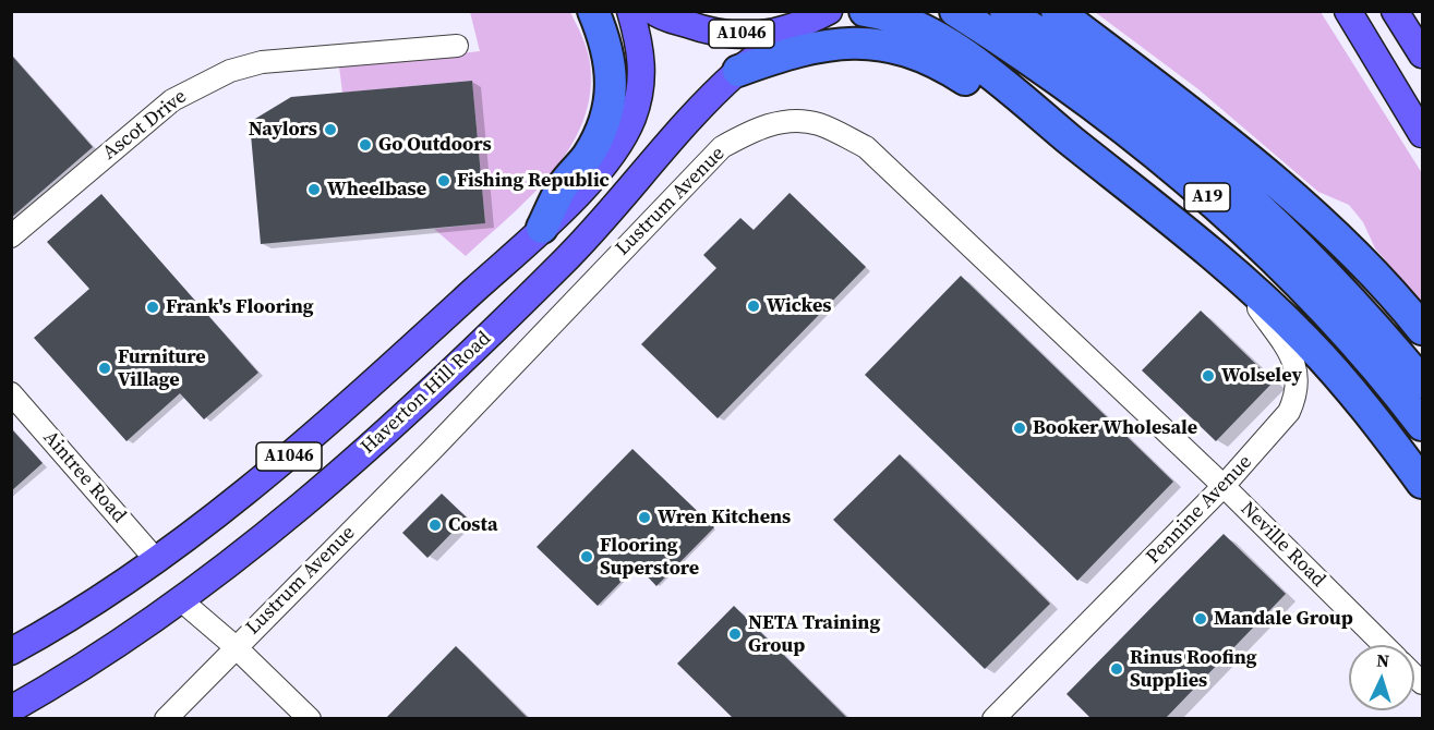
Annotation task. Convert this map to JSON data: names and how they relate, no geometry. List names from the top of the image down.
{
  "streets": {
    "highway": ["A1046", "A19"],
    "main road": ["Haverton Hill Road"],
    "street": [
      "Ascot Drive",
      "Lustrum Avenue",
      "Aintree Road",
      "Pennine Avenue",
      "Neville Road"
    ]
  },
  "crossings": [
    ["A1046", "Haverton Hill Road"],
    ["A1046", "Aintree Road"],
    ["A19", "Pennine Avenue"],
    ["Lustrum Avenue", "Pennine Avenue"],
    ["Lustrum Avenue", "Neville Road"],
    ["Pennine Avenue", "Neville Road"]
  ],
  "places": [
    "Naylors",
    "Go Outdoors",
    "Fishing Republic",
    "Wheelbase",
    "Wickes",
    "Frank's Flooring",
    "Furniture Village",
    "Wolseley",
    "Booker Wholesale",
    "Wren Kitchens",
    "Costa",
    "Flooring Superstore",
    "Mandale Group",
    "NETA Training Group",
    "Rinus Roofing Supplies"
  ],
  "north": "top"
}
